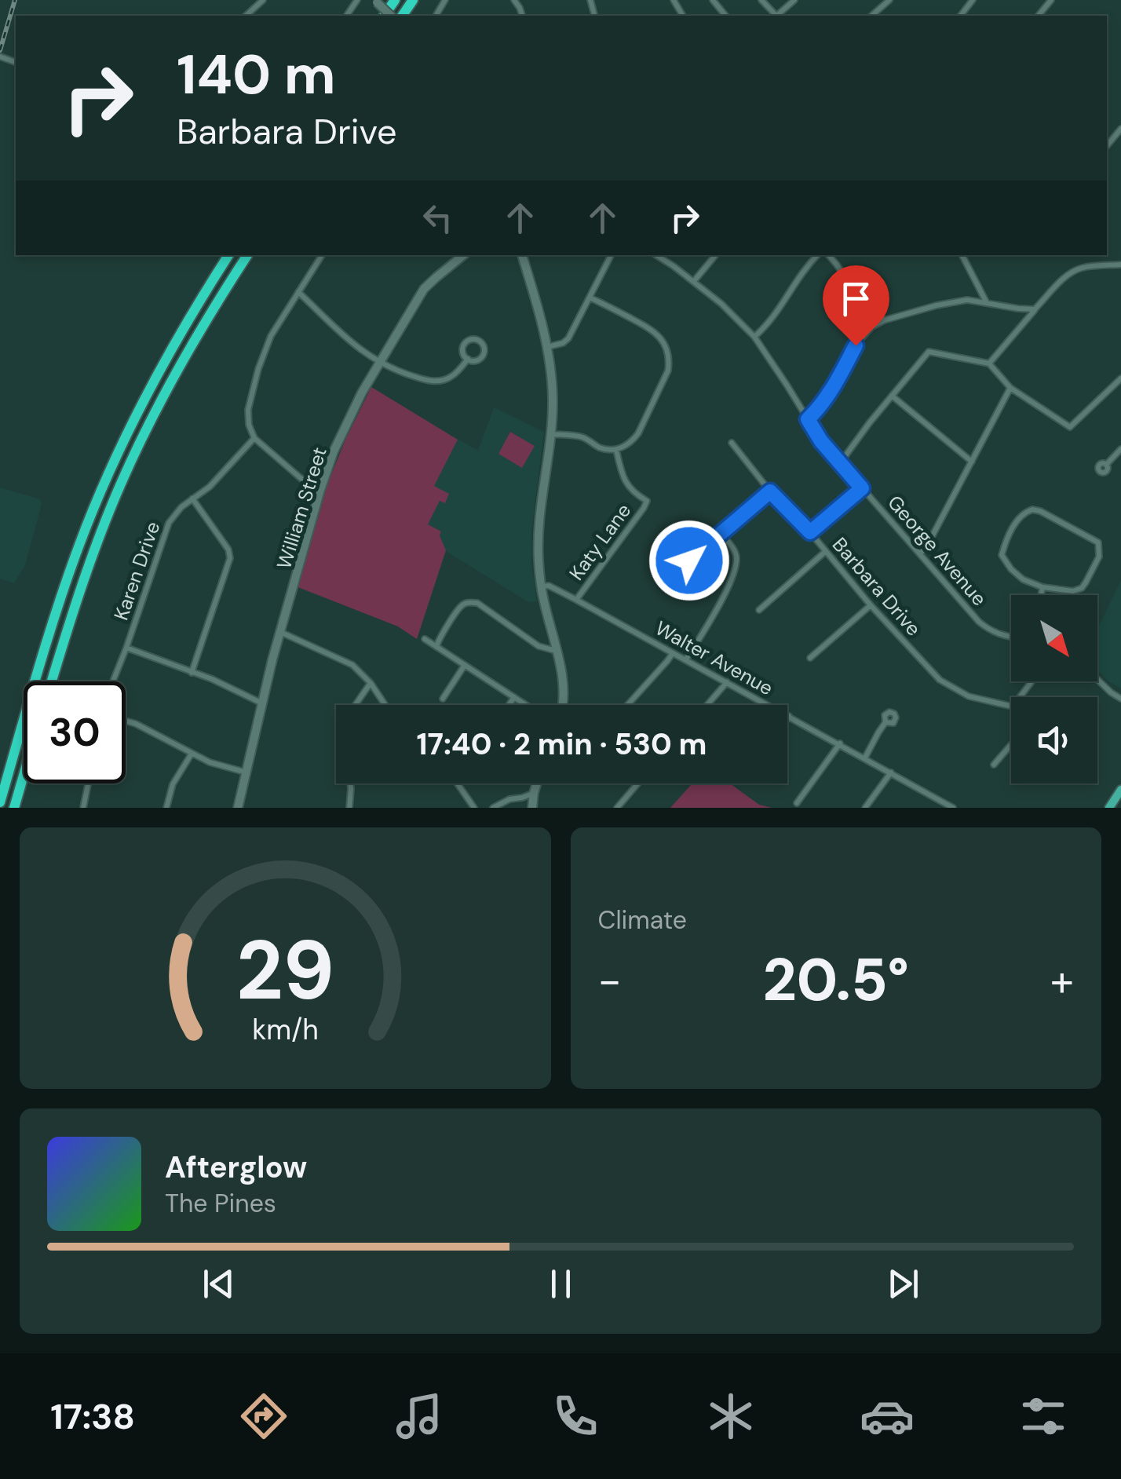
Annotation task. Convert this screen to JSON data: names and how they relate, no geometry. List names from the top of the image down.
{
  "streets": {
    "street": [
      "William Street",
      "Katy Lane",
      "George Avenue",
      "Karen Drive",
      "Barbara Drive",
      "Walter Avenue"
    ]
  },
  "crossings": [
    ["Katy Lane", "Walter Avenue"]
  ],
  "north": "bottom right",
  "page": {
    "turn": ["140 m", "Barbara Drive"],
    "limit": "30",
    "trip": "17:40 · 2 min · 530 m",
    "tile": "Climate",
    "heat": ["−", "20.5°", "+"],
    "song": ["Afterglow", "The Pines"],
    "tabs": "17:38",
    "gauge": ["29", "km/h"]
  }
}
